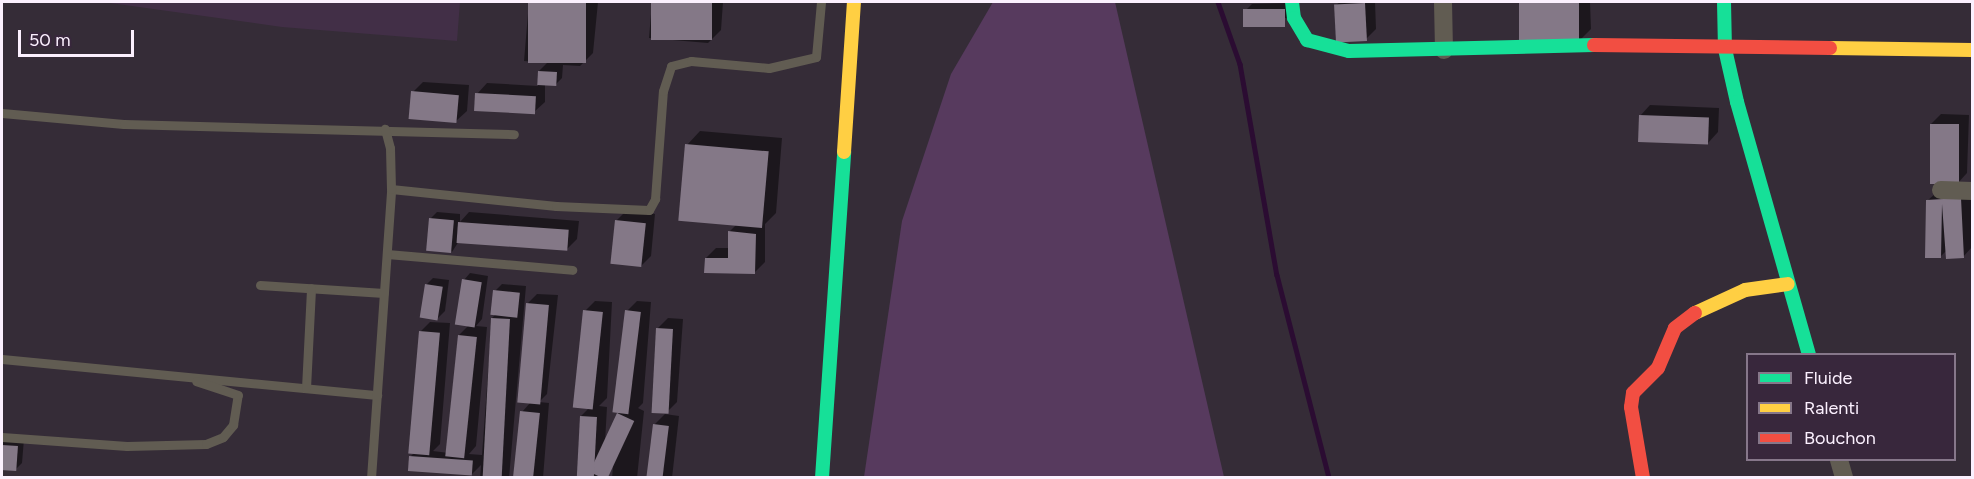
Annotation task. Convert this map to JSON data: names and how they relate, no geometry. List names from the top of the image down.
{
  "legend": ["Fluide", "Ralenti", "Bouchon"],
  "scale_bar": "50 m"
}
